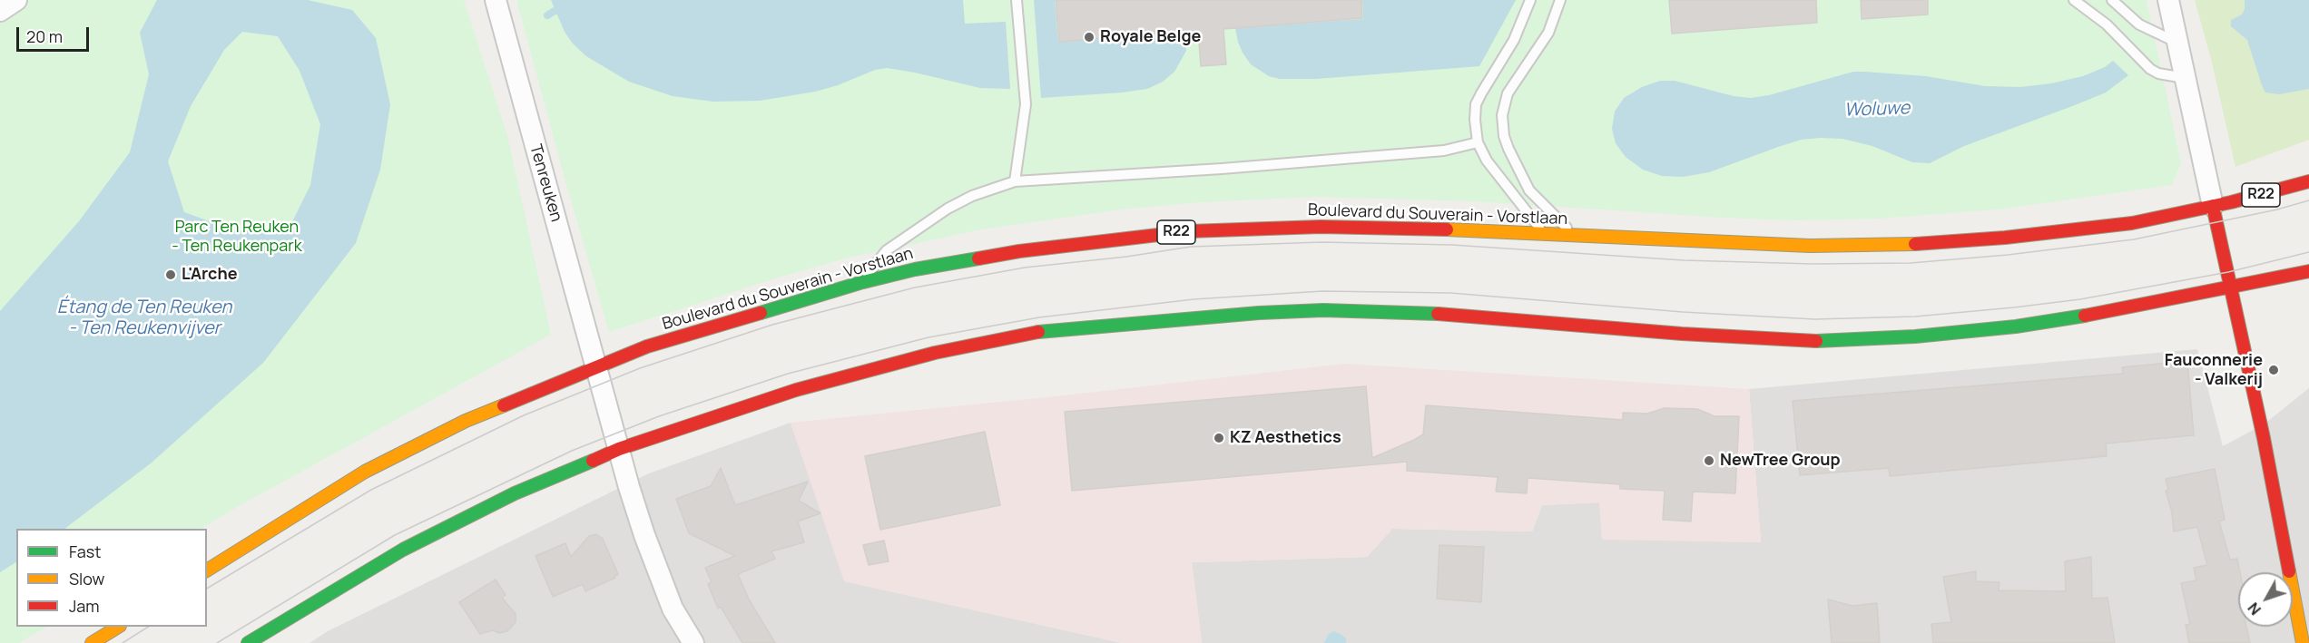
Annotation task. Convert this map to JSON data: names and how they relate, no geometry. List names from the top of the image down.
{
  "streets": {
    "main road": ["R22", "Boulevard du Souverain - Vorstlaan"],
    "street": ["Tenreuken"]
  },
  "crossings": [
    ["Tenreuken", "Boulevard du Souverain - Vorstlaan"]
  ],
  "water": ["Woluwe", "Étang de Ten Reuken - Ten Reukenvijver"],
  "parks": ["Parc Ten Reuken - Ten Reukenpark"],
  "places": [
    "Royale Belge",
    "L'Arche",
    "Fauconnerie - Valkerij",
    "KZ Aesthetics",
    "NewTree Group"
  ],
  "legend": ["Fast", "Slow", "Jam"],
  "scale_bar": "20 m",
  "north": "bottom left"
}
